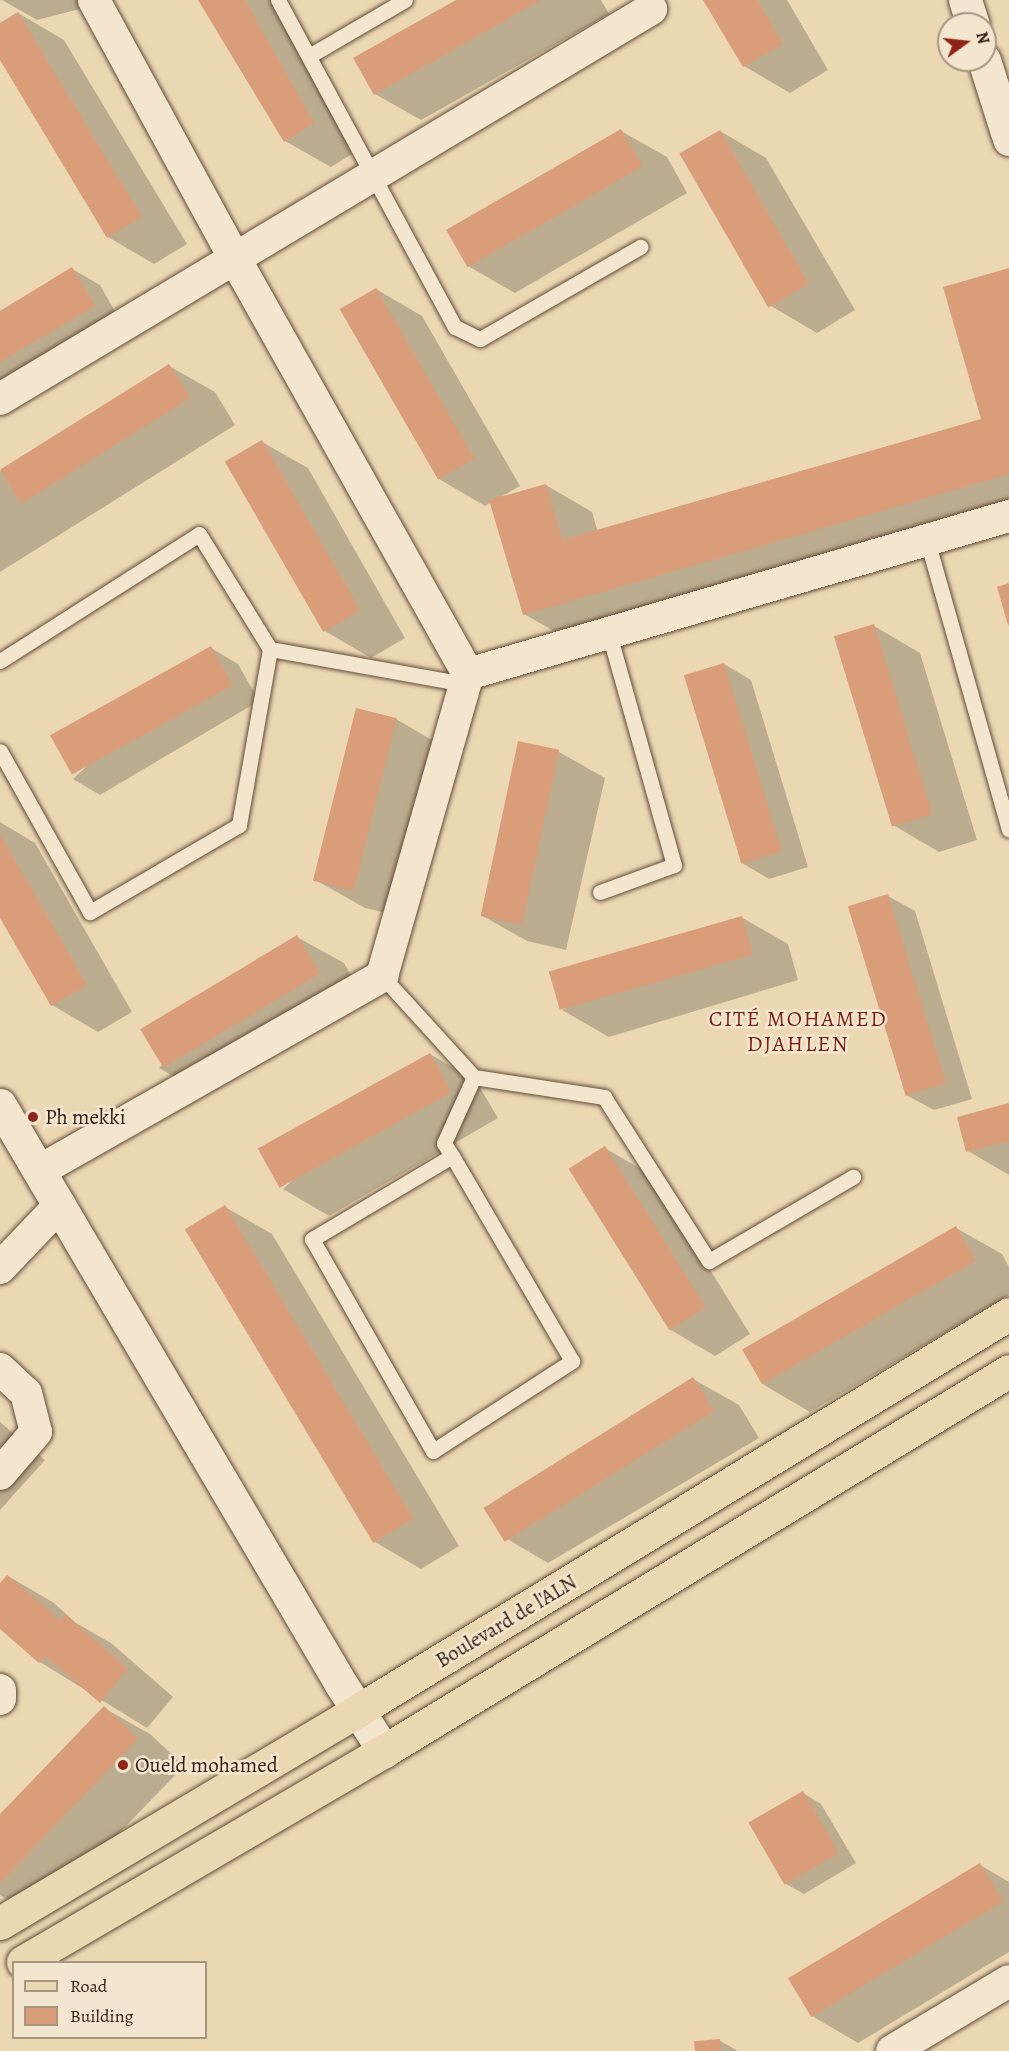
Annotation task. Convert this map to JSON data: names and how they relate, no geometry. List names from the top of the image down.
{
  "streets": {
    "main road": ["Boulevard de l'ALN"]
  },
  "districts": ["CITÉ MOHAMED DJAHLEN"],
  "places": ["Ph mekki", "Oueld mohamed"],
  "legend": ["Road", "Building"],
  "north": "right"
}
